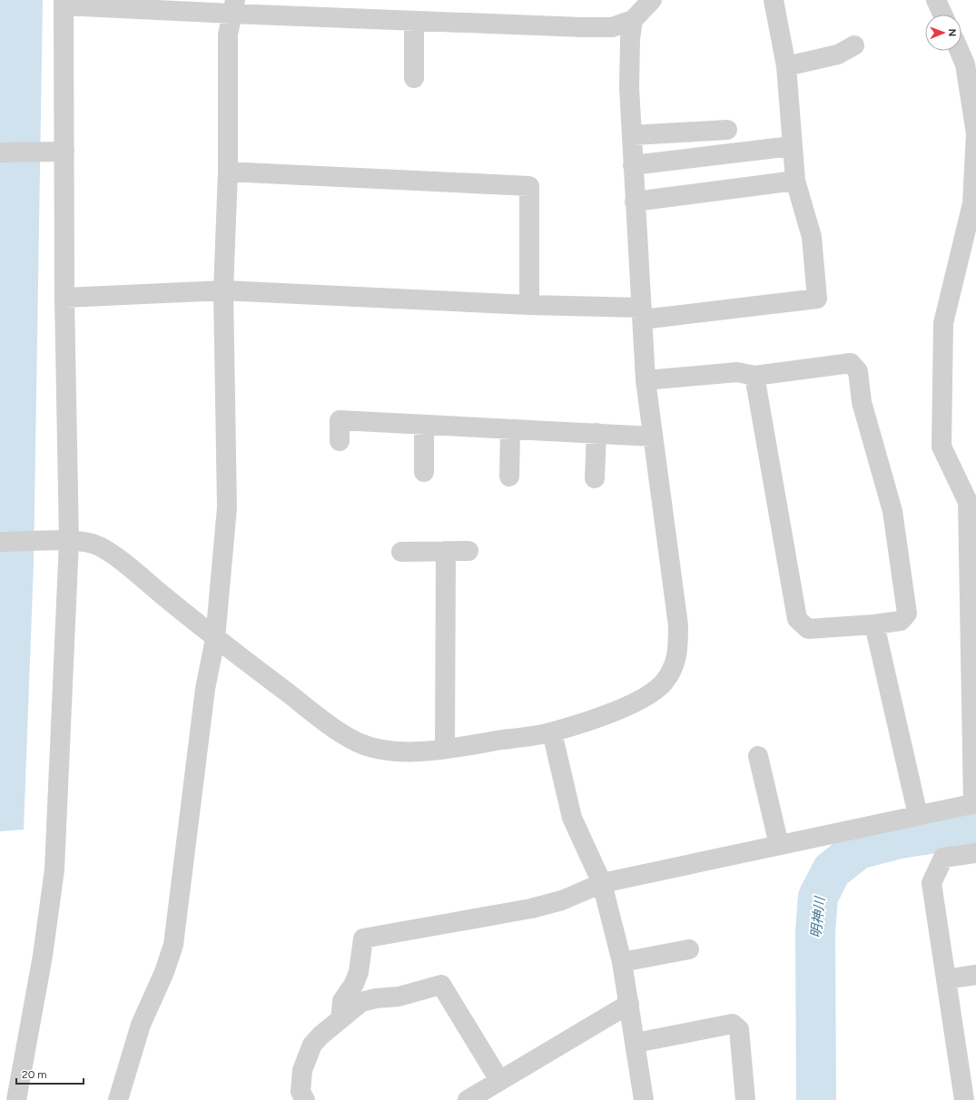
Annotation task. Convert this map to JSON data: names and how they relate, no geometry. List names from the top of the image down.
{
  "water": ["明神川"],
  "scale_bar": "20 m",
  "north": "right"
}
